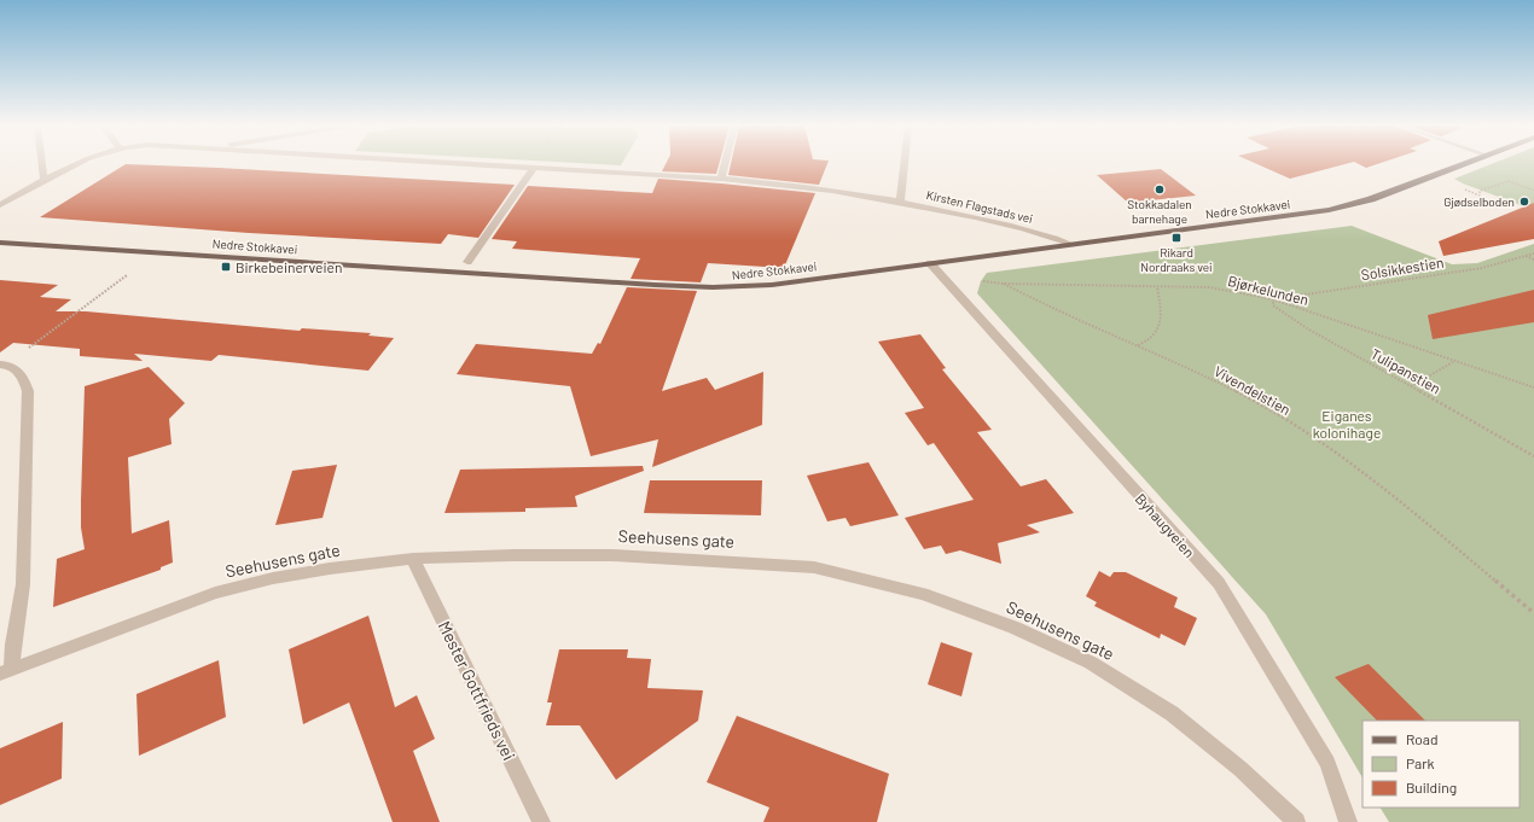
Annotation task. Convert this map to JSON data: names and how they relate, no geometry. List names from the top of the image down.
{
  "streets": {
    "main road": ["Nedre Stokkavei"],
    "street": [
      "Kirsten Flagstads vei",
      "Byhaugveien",
      "Seehusens gate",
      "Mester Gottfrieds vei"
    ],
    "path": [
      "Solsikkestien",
      "Bjørkelunden",
      "Tulipanstien",
      "Vivendelstien"
    ]
  },
  "crossings": [
    ["Kirsten Flagstads vei", "Nedre Stokkavei"],
    ["Nedre Stokkavei", "Byhaugveien"],
    ["Solsikkestien", "Bjørkelunden"],
    ["Solsikkestien", "Tulipanstien"],
    ["Bjørkelunden", "Tulipanstien"],
    ["Bjørkelunden", "Vivendelstien"],
    ["Seehusens gate", "Mester Gottfrieds vei"]
  ],
  "parks": ["Eiganes kolonihage"],
  "places": {
    "other": ["Stokkadalen barnehage", "Gjødselboden"],
    "transit": ["Rikard Nordraaks vei", "Birkebeinerveien"]
  },
  "legend": ["Road", "Park", "Building"]
}
